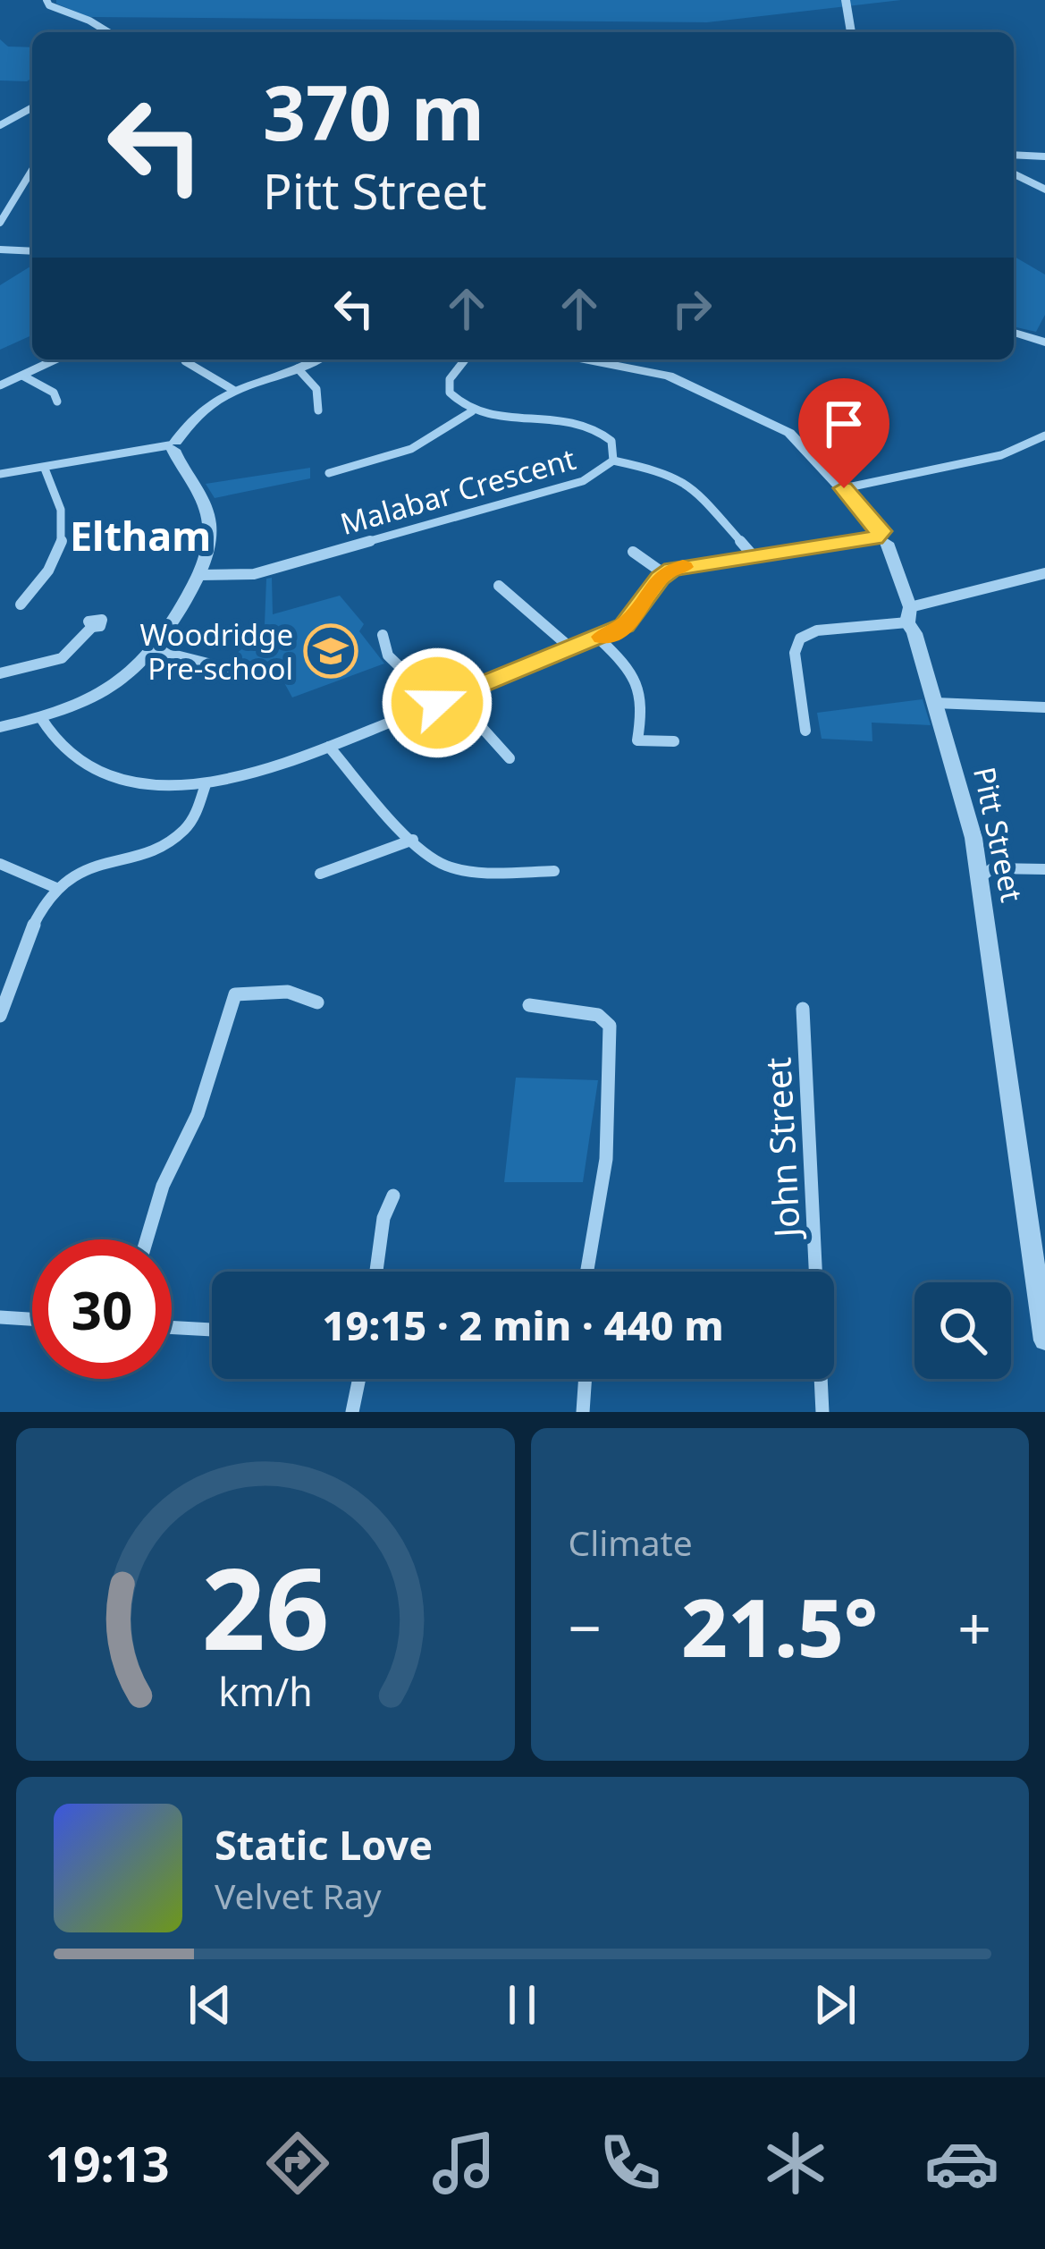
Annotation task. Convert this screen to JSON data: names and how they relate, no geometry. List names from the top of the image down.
{
  "streets": {
    "street": ["Malabar Crescent", "Pitt Street", "John Street"]
  },
  "districts": ["Eltham"],
  "places": {
    "school or university": ["Woodridge Pre-school"]
  },
  "page": {
    "turn": ["370 m", "Pitt Street"],
    "limit": "30",
    "trip": "19:15 · 2 min · 440 m",
    "tile": "Climate",
    "heat": ["−", "21.5°", "+"],
    "song": ["Static Love", "Velvet Ray"],
    "tabs": "19:13",
    "gauge": ["26", "km/h"]
  }
}
